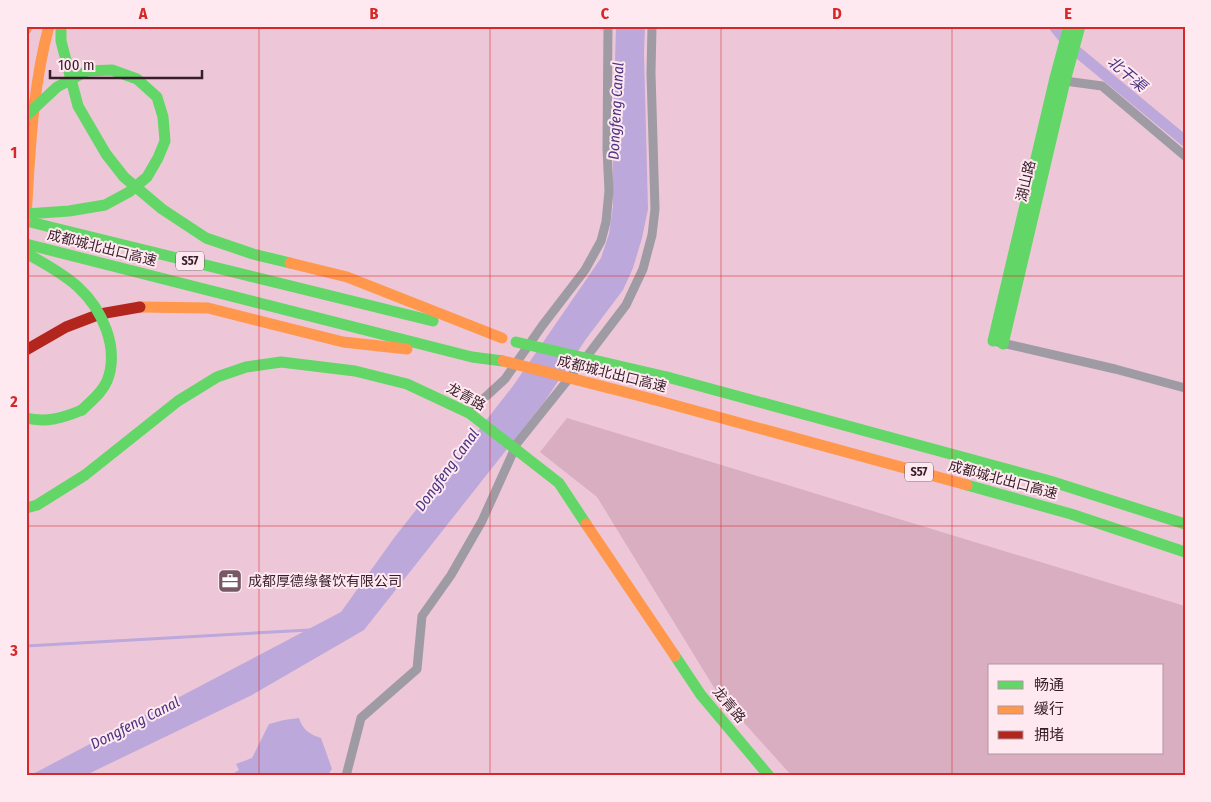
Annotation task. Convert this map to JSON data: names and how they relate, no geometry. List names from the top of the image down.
{
  "streets": {
    "main road": [
      "湖山路",
      "成都城北出口高速",
      "S57",
      "龙青路"
    ]
  },
  "water": ["北干渠", "Dongfeng Canal"],
  "places": {
    "office": ["成都厚德缘餐饮有限公司"]
  },
  "legend": ["畅通", "缓行", "拥堵"],
  "scale_bar": "100 m",
  "grid": {
    "columns": [
      "A",
      "B",
      "C",
      "D",
      "E"
    ],
    "rows": ["1", "2", "3"]
  }
}
